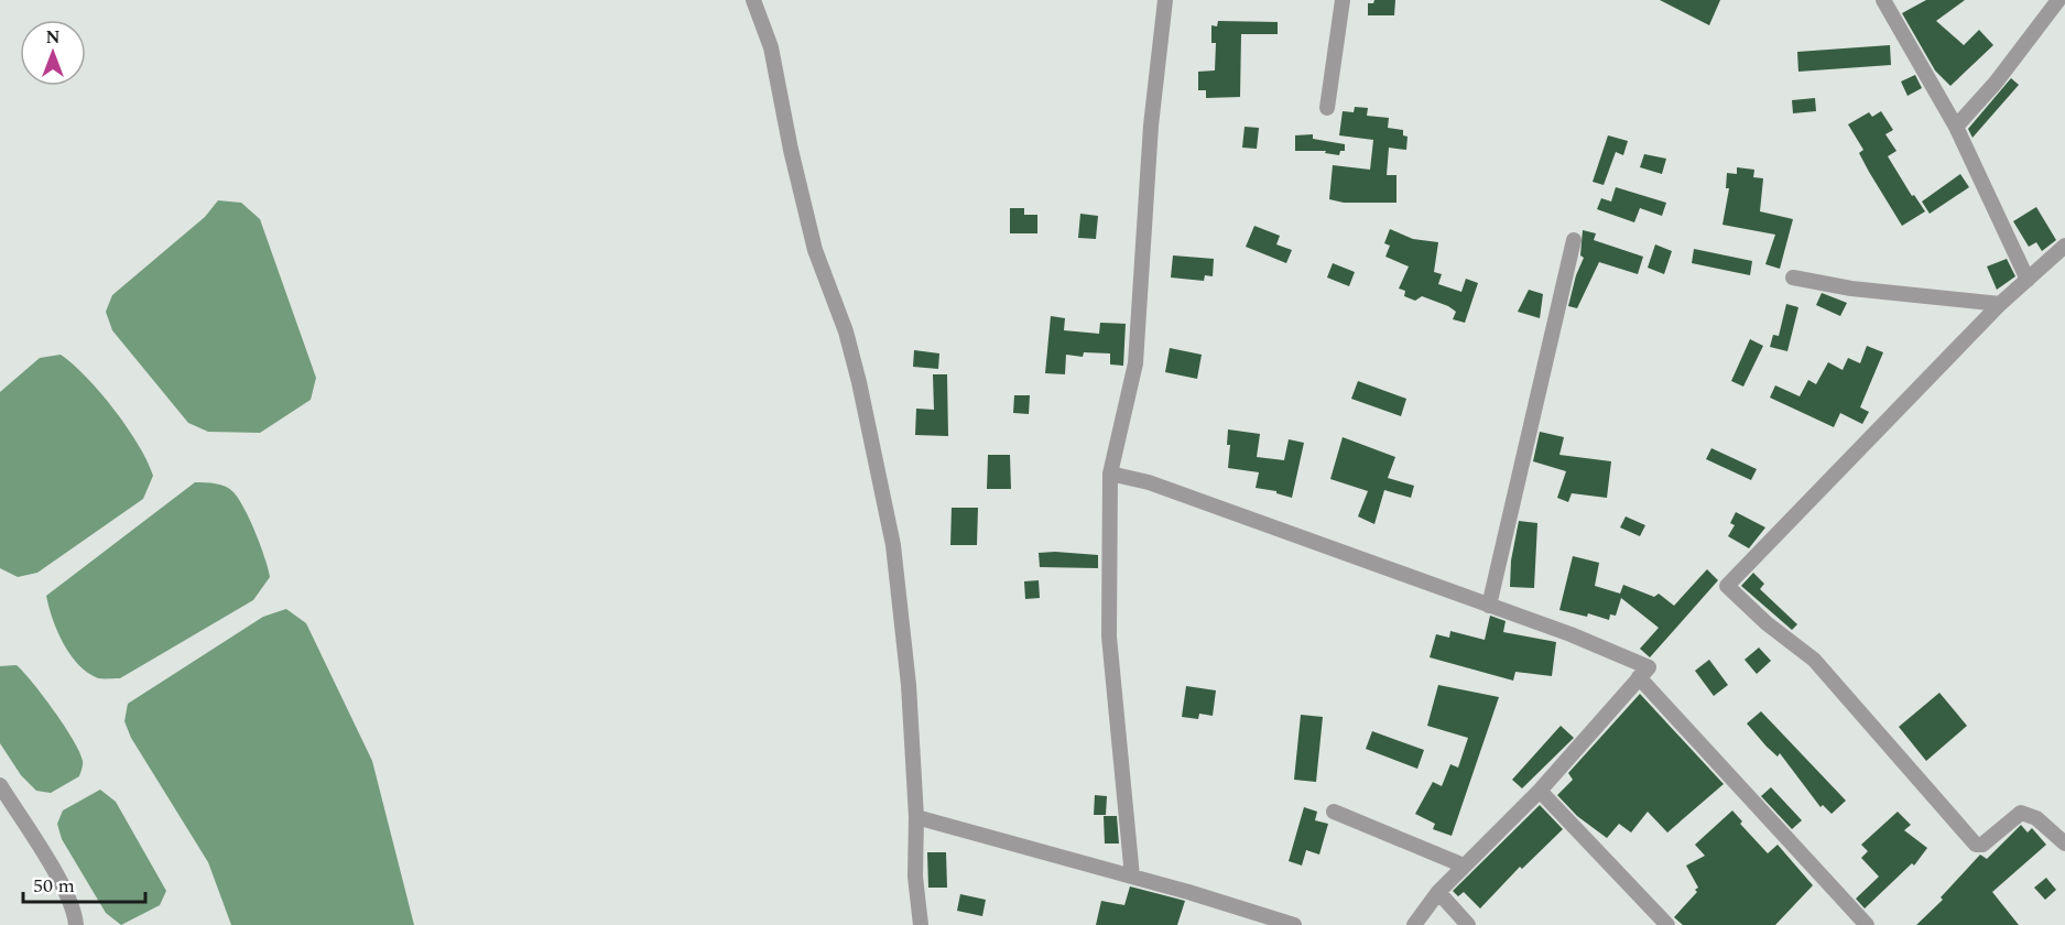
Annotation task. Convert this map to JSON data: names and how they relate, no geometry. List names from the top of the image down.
{
  "scale_bar": "50 m",
  "north": "top"
}
